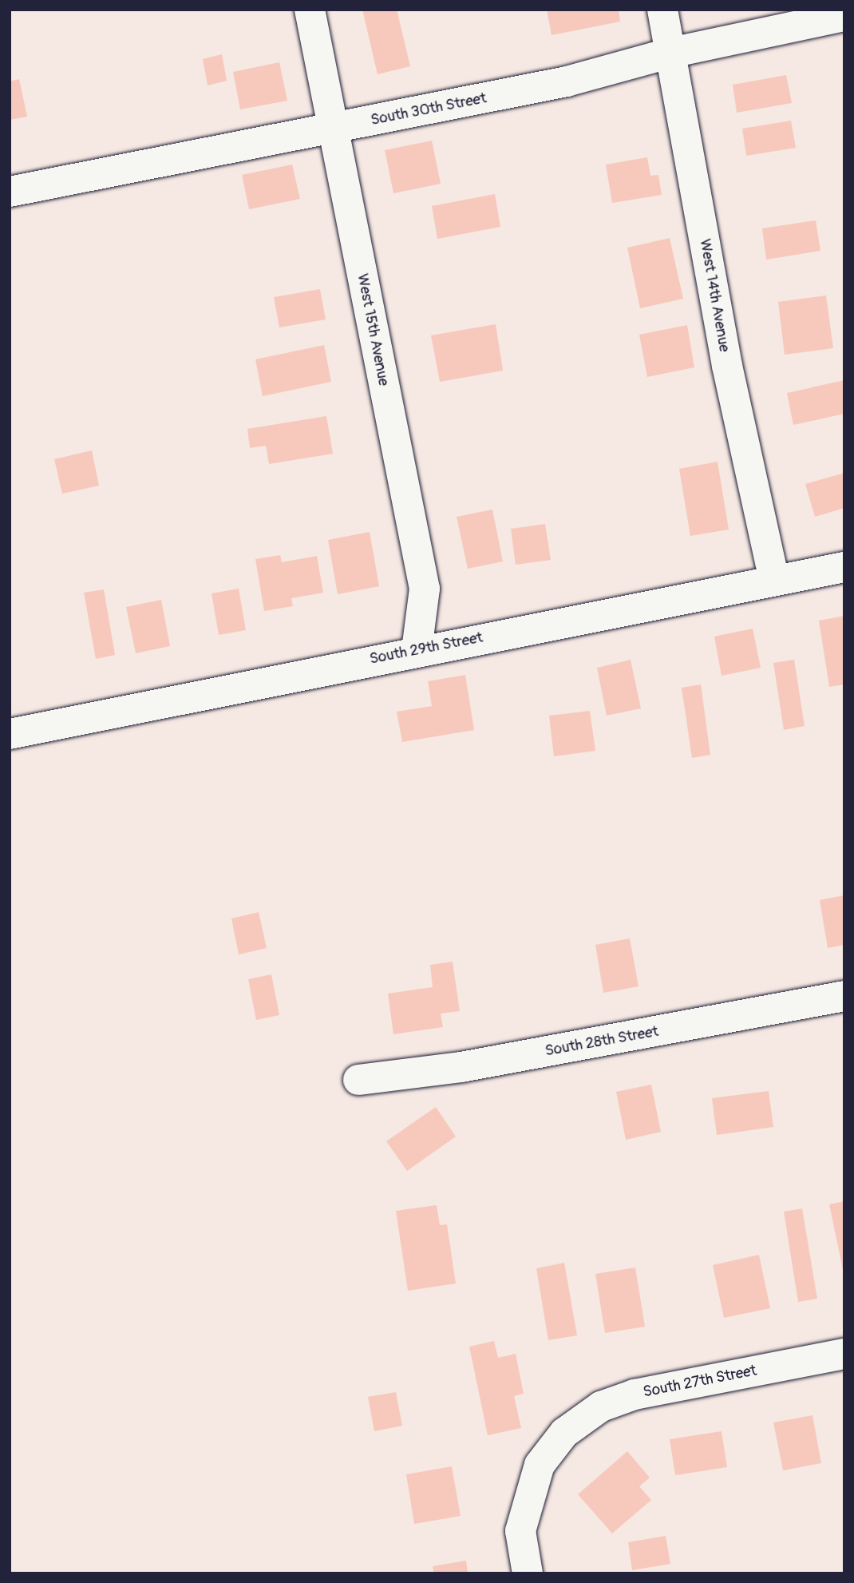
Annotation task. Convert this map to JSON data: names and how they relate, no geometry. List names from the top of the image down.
{
  "streets": {
    "street": [
      "South 30th Street",
      "West 14th Avenue",
      "West 15th Avenue",
      "South 29th Street",
      "South 28th Street",
      "South 27th Street"
    ]
  },
  "crossings": [
    ["South 30th Street", "West 14th Avenue"],
    ["South 30th Street", "West 15th Avenue"],
    ["West 14th Avenue", "South 29th Street"],
    ["West 15th Avenue", "South 29th Street"]
  ]
}
